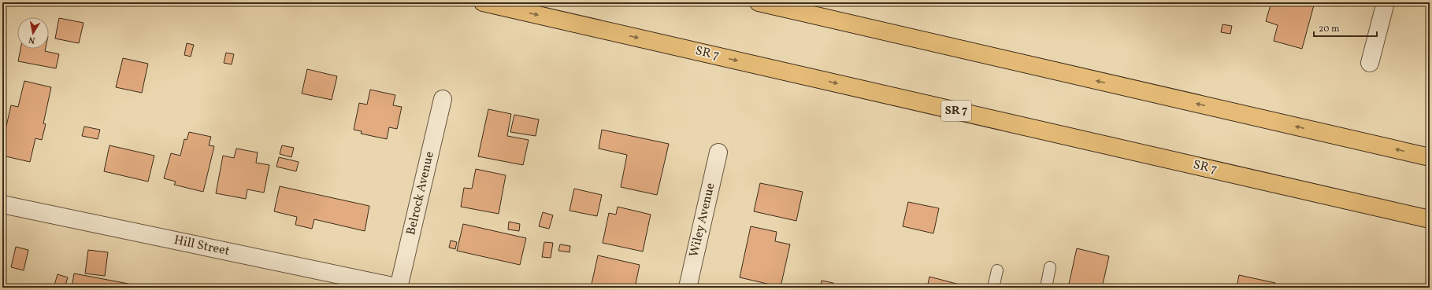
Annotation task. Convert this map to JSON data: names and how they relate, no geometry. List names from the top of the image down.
{
  "streets": {
    "highway": ["SR 7"],
    "street": ["Belrock Avenue", "Wiley Avenue", "Hill Street"]
  },
  "crossings": [
    ["Belrock Avenue", "Hill Street"]
  ],
  "scale_bar": "20 m",
  "north": "bottom"
}
